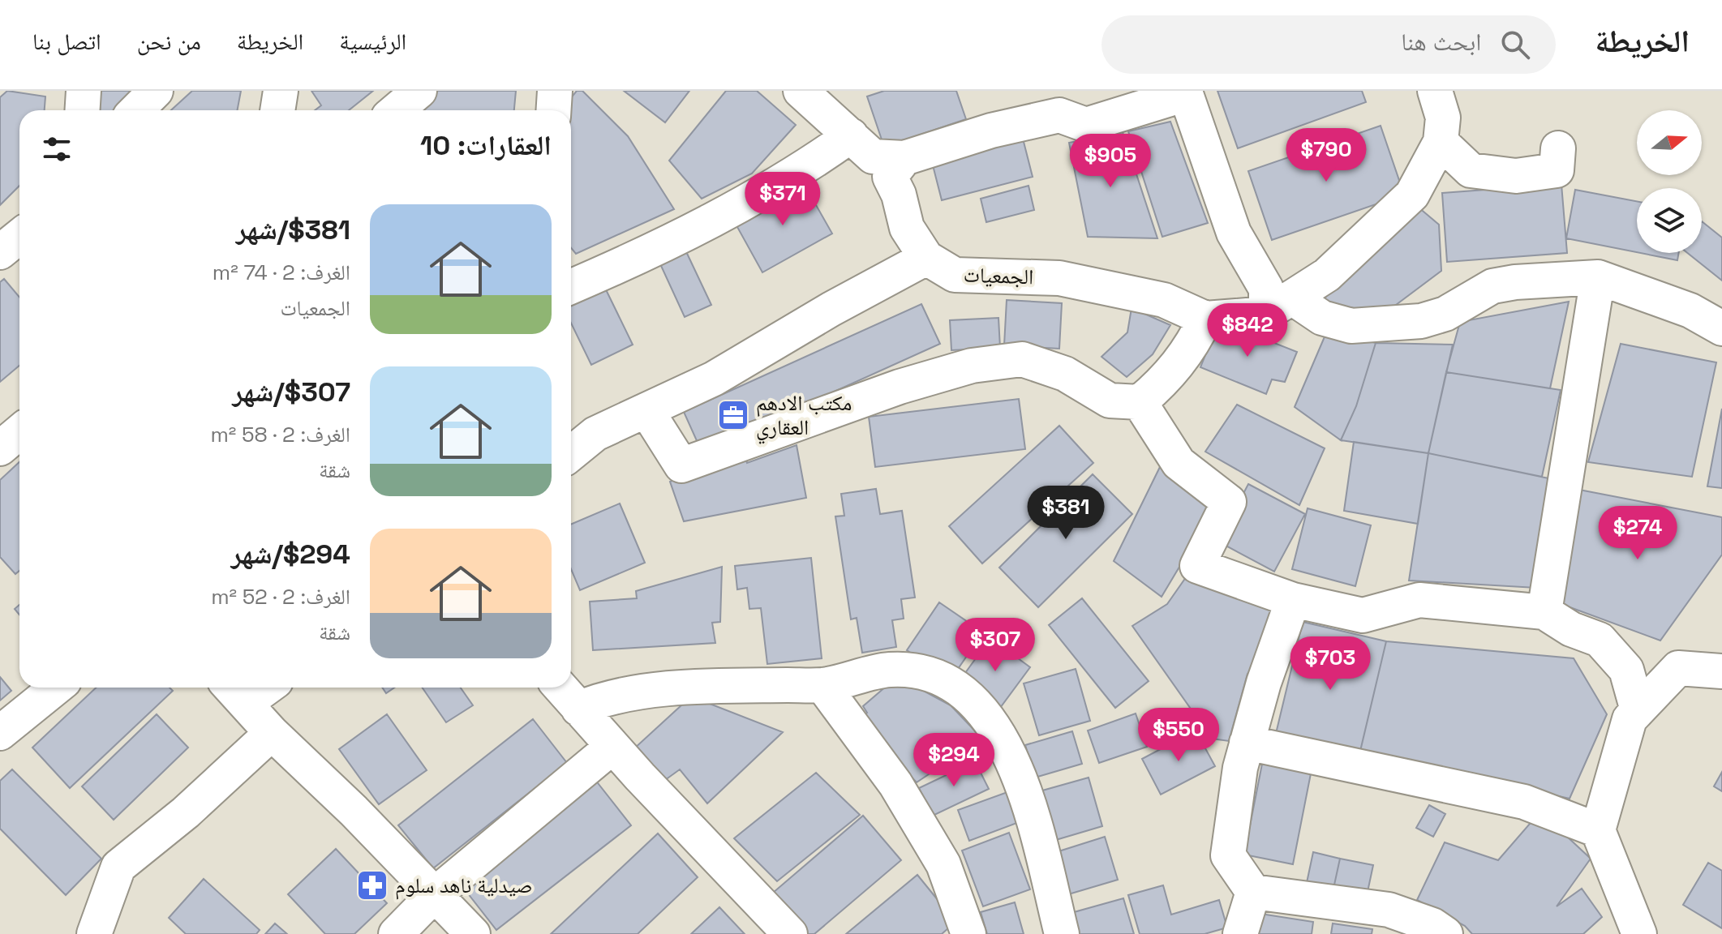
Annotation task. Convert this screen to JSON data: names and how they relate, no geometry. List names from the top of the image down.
{
  "streets": {
    "street": ["الجمعيات"]
  },
  "places": {
    "office": ["مكتب الادهم العقاري"],
    "pharmacy": ["صيدلية ناهد سلوم"]
  },
  "north": "right",
  "page": {
    "header": "الخريطة",
    "search": "ابحث هنا",
    "nav": [
      "الرئيسية",
      "الخريطة",
      "من نحن",
      "اتصل بنا"
    ],
    "heading": "العقارات: 10",
    "price": [
      "$790",
      "$905",
      "$371",
      "$842",
      "$381",
      "$274",
      "$307",
      "$703",
      "$550",
      "$294"
    ],
    "list": [
      {
        "name": "$381/شهر",
        "note": "الغرف: 2 · 74 m² · الجمعيات"
      },
      {
        "name": "$307/شهر",
        "note": "الغرف: 2 · 58 m² · شقة"
      },
      {
        "name": "$294/شهر",
        "note": "الغرف: 2 · 52 m² · شقة"
      }
    ]
  }
}
